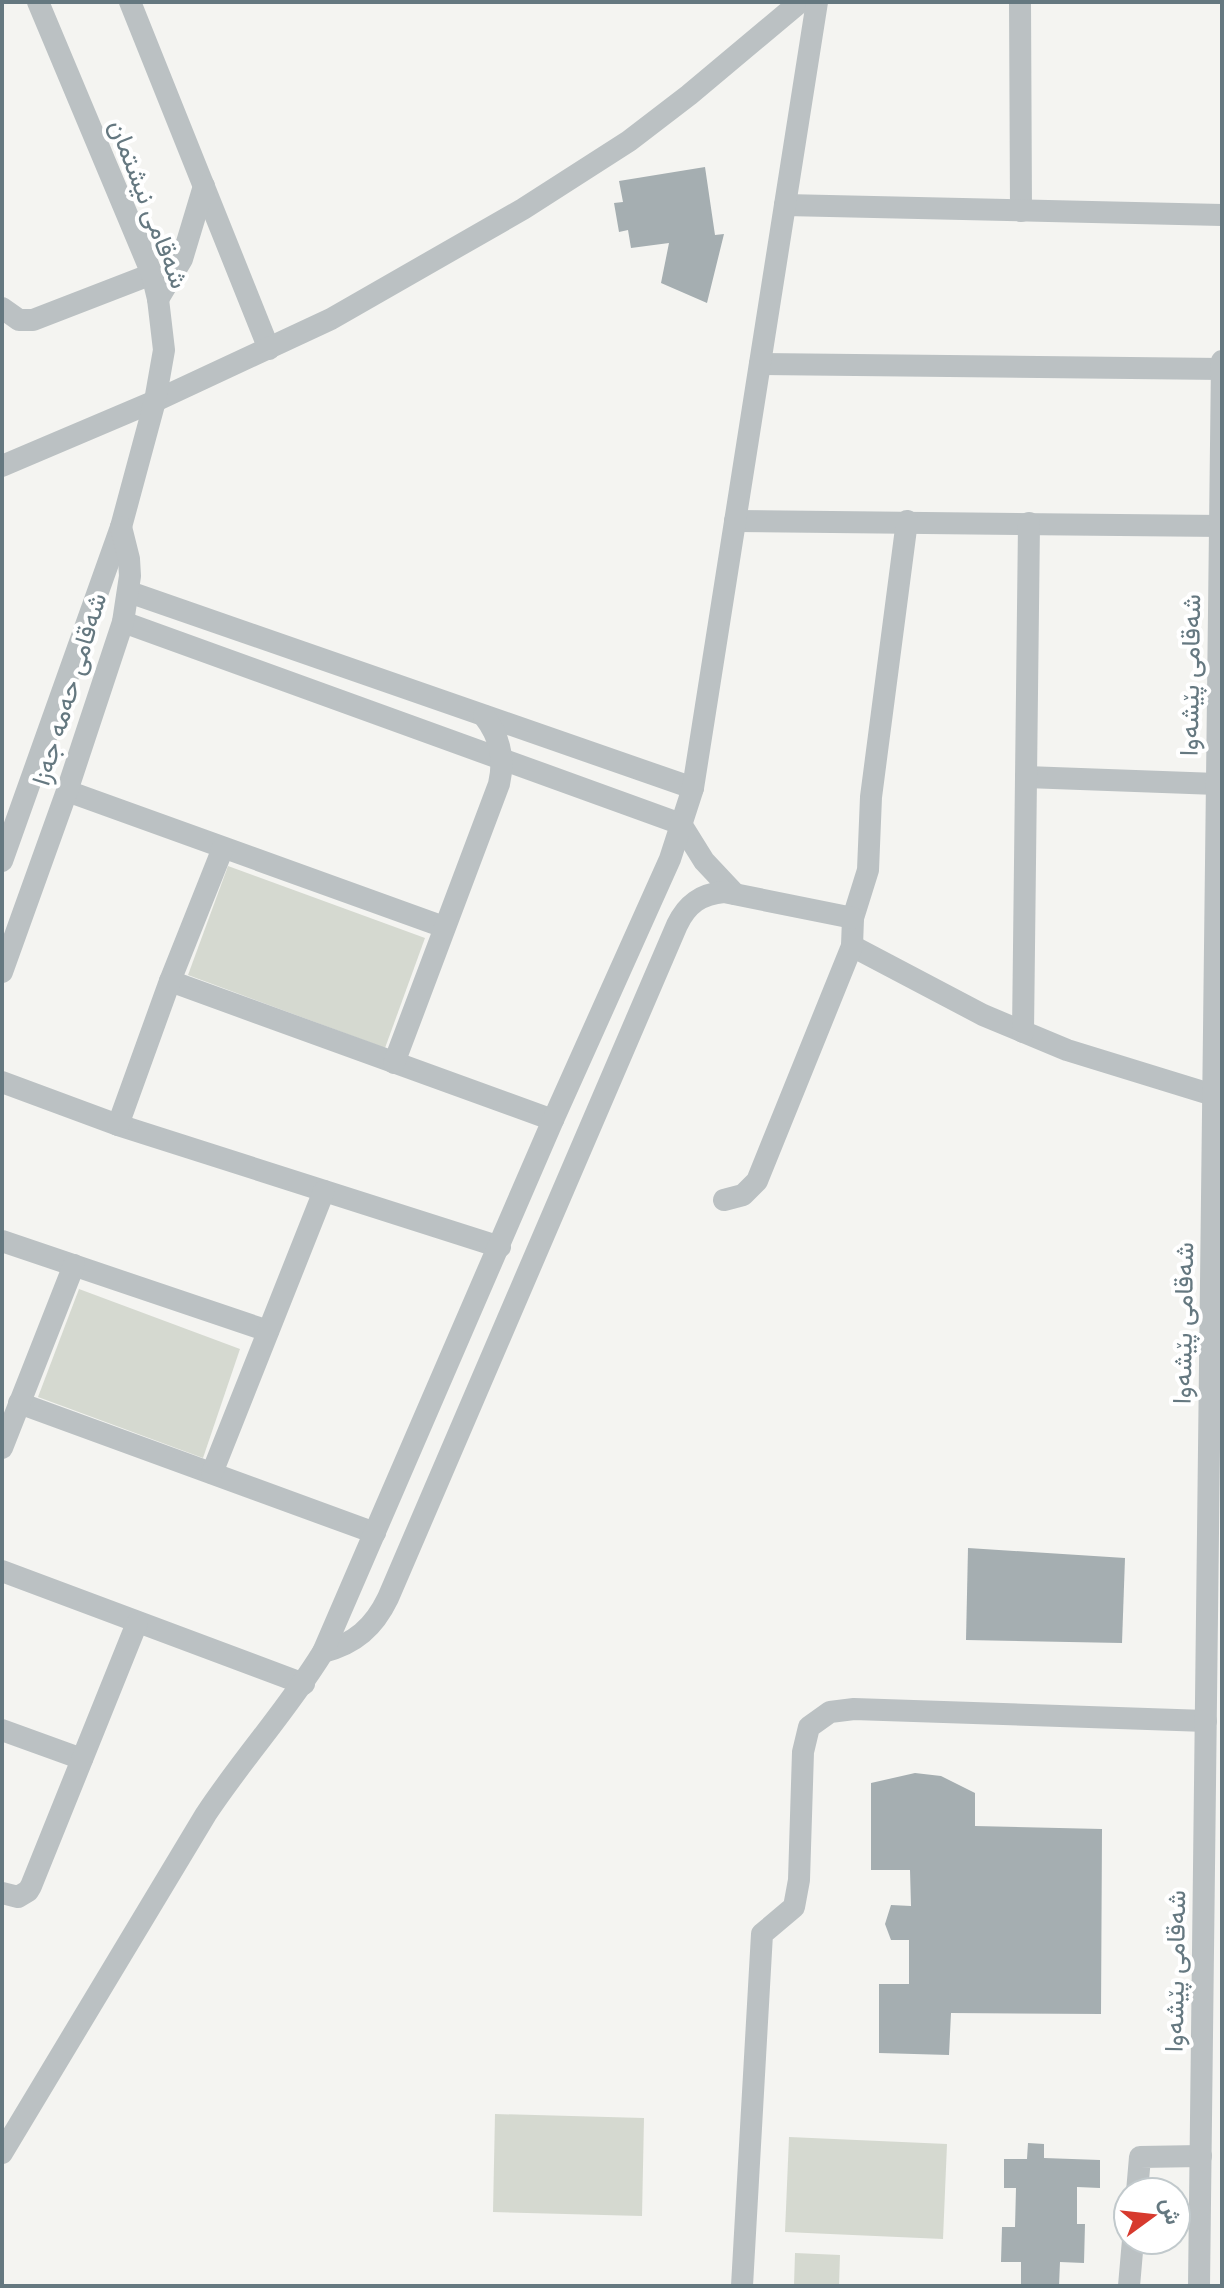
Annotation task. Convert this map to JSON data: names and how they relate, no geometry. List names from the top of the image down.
{
  "streets": {
    "street": ["شەقامی نیشتمان", "شەقامی پێشەوا", "شەقامی حەمە جەزا"]
  },
  "crossings": [
    ["شەقامی نیشتمان", "شەقامی حەمە جەزا"]
  ],
  "north": "right"
}
